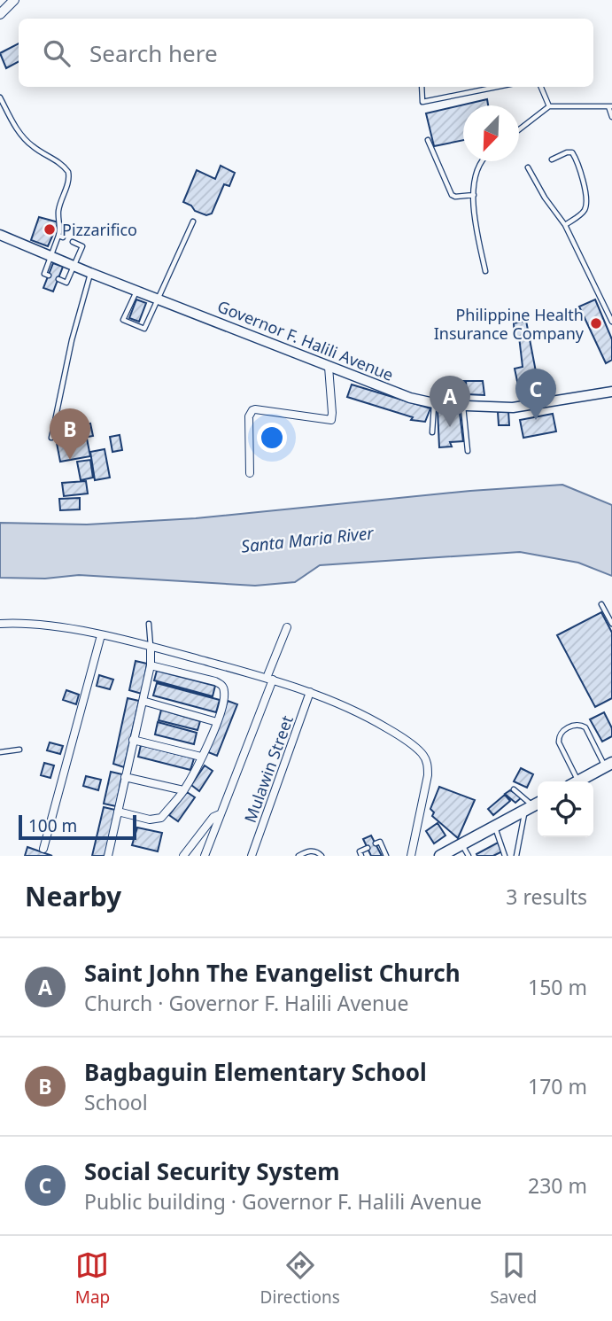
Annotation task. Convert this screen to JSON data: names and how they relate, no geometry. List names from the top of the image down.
{
  "streets": {
    "main road": ["Governor F. Halili Avenue"],
    "street": ["Mulawin Street"]
  },
  "water": ["Santa Maria River"],
  "places": ["Pizzarifico", "Philippine Health Insurance Company"],
  "scale_bar": "100 m",
  "north": "bottom left",
  "page": {
    "search": "Search here",
    "pins": ["C", "A", "B"],
    "scale": "100 m",
    "heading": ["Nearby", "3 results"],
    "list": [
      {
        "mark": "A",
        "name": "Saint John The Evangelist Church",
        "note": "Church · Governor F. Halili Avenue",
        "value": "150 m"
      },
      {
        "mark": "B",
        "name": "Bagbaguin Elementary School",
        "note": "School",
        "value": "170 m"
      },
      {
        "mark": "C",
        "name": "Social Security System",
        "note": "Public building · Governor F. Halili Avenue",
        "value": "230 m"
      }
    ],
    "nav": ["Map", "Directions", "Saved"]
  }
}
